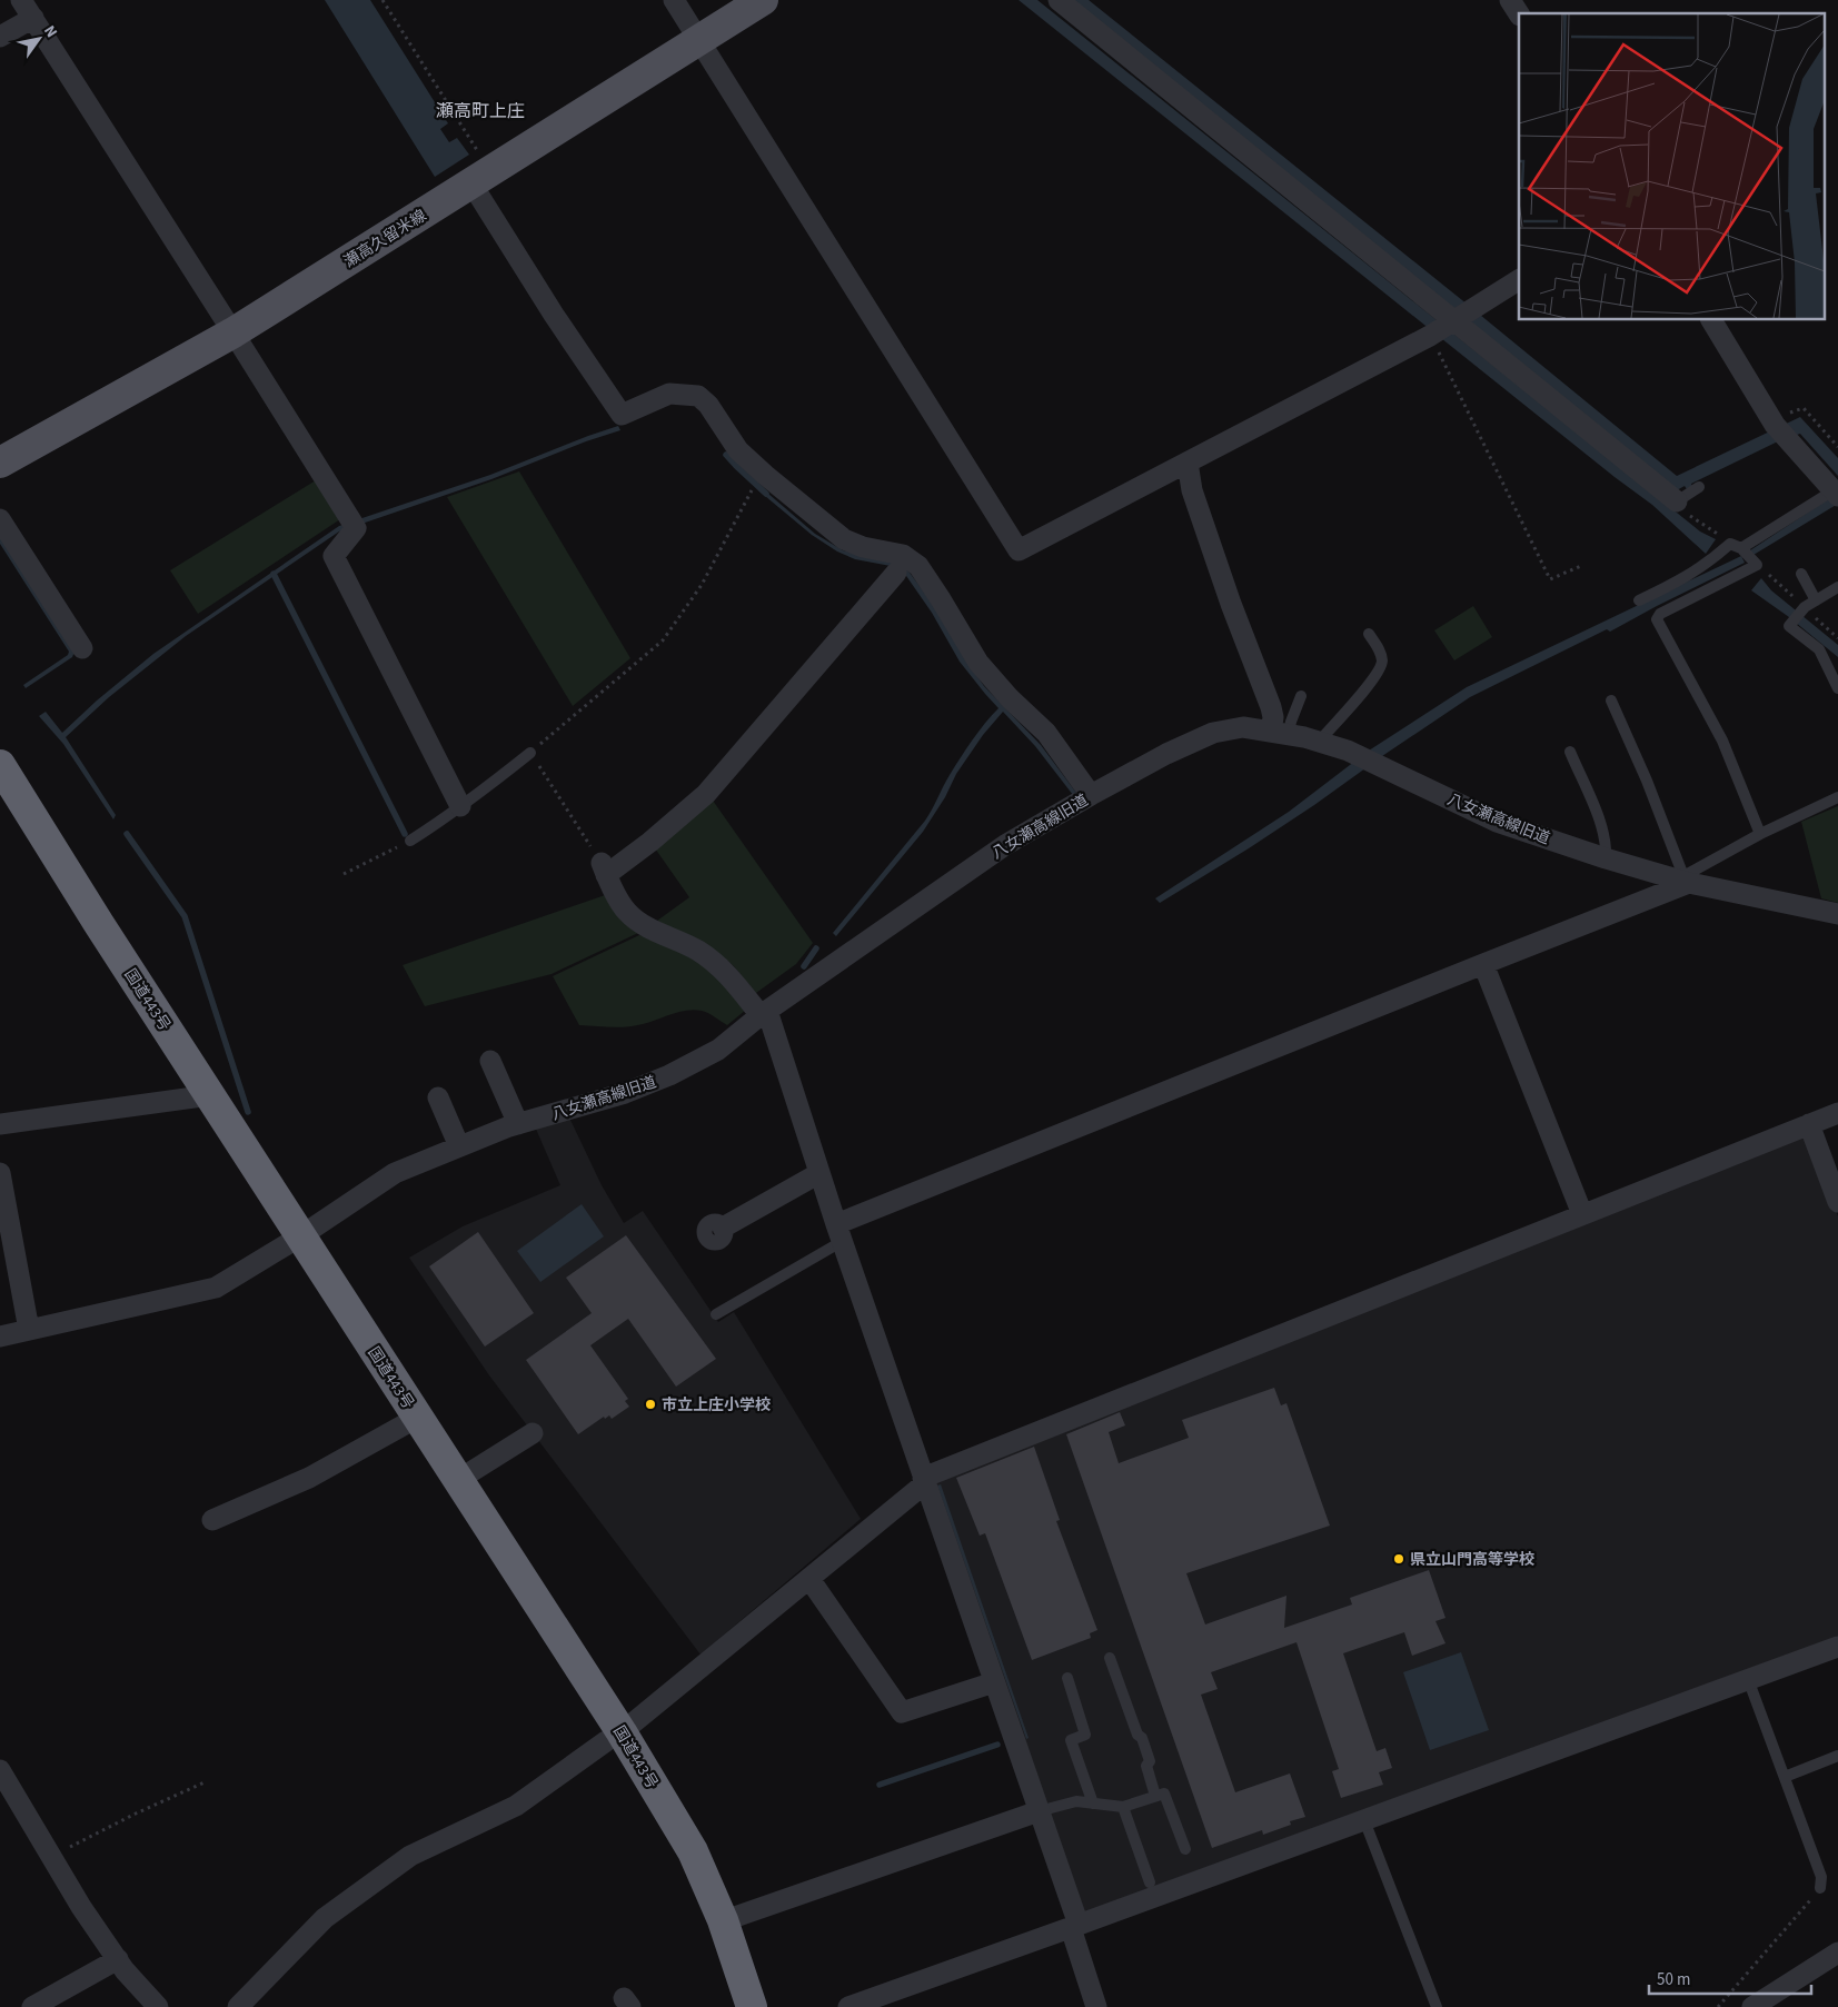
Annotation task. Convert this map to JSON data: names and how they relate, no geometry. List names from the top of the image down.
{
  "streets": {
    "highway": ["国道443号"],
    "main road": ["瀬高久留米線"],
    "street": ["八女瀬高線旧道"]
  },
  "crossings": [
    ["八女瀬高線旧道", "国道443号"]
  ],
  "districts": ["瀬高町上庄"],
  "places": ["市立上庄小学校", "県立山門高等学校"],
  "scale_bar": "50 m",
  "north": "top right"
}
